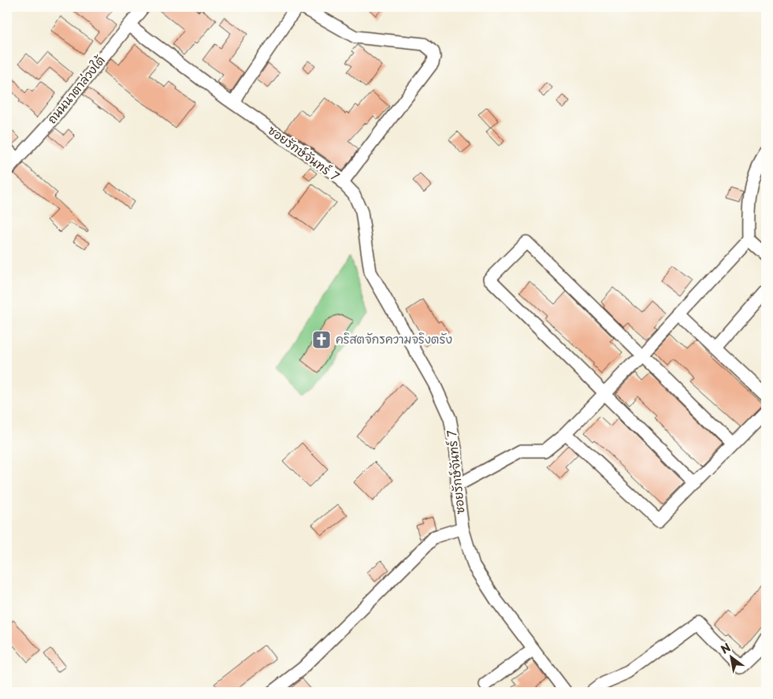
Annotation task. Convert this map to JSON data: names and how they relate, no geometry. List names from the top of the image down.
{
  "streets": {
    "street": ["ถนนนาตาล่วงใต้", "ซอยรักษ์จันทร์ 7"]
  },
  "crossings": [
    ["ถนนนาตาล่วงใต้", "ซอยรักษ์จันทร์ 7"]
  ],
  "places": {
    "church": ["คริสตจักรความจริงตรัง"]
  },
  "north": "top left"
}
